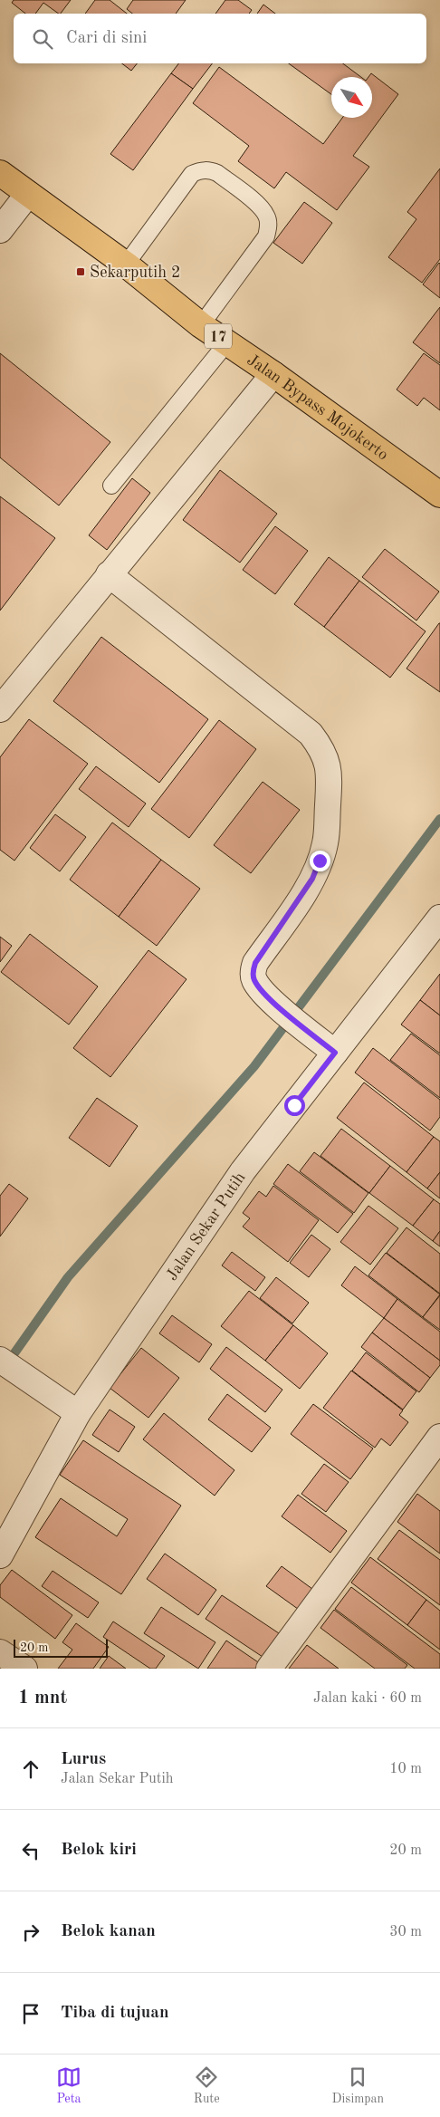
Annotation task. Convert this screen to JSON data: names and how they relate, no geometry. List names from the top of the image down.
{
  "streets": {
    "highway": ["17", "Jalan Bypass Mojokerto"],
    "street": ["Jalan Sekar Putih"]
  },
  "places": {
    "transit": ["Sekarputih 2"]
  },
  "scale_bar": "20 m",
  "north": "bottom right",
  "page": {
    "search": "Cari di sini",
    "scale": "20 m",
    "heading": ["1 mnt", "Jalan kaki · 60 m"],
    "list": [
      ["Lurus", "Jalan Sekar Putih", "10 m"],
      ["Belok kiri", "20 m"],
      ["Belok kanan", "30 m"],
      "Tiba di tujuan"
    ],
    "nav": ["Peta", "Rute", "Disimpan"]
  }
}
